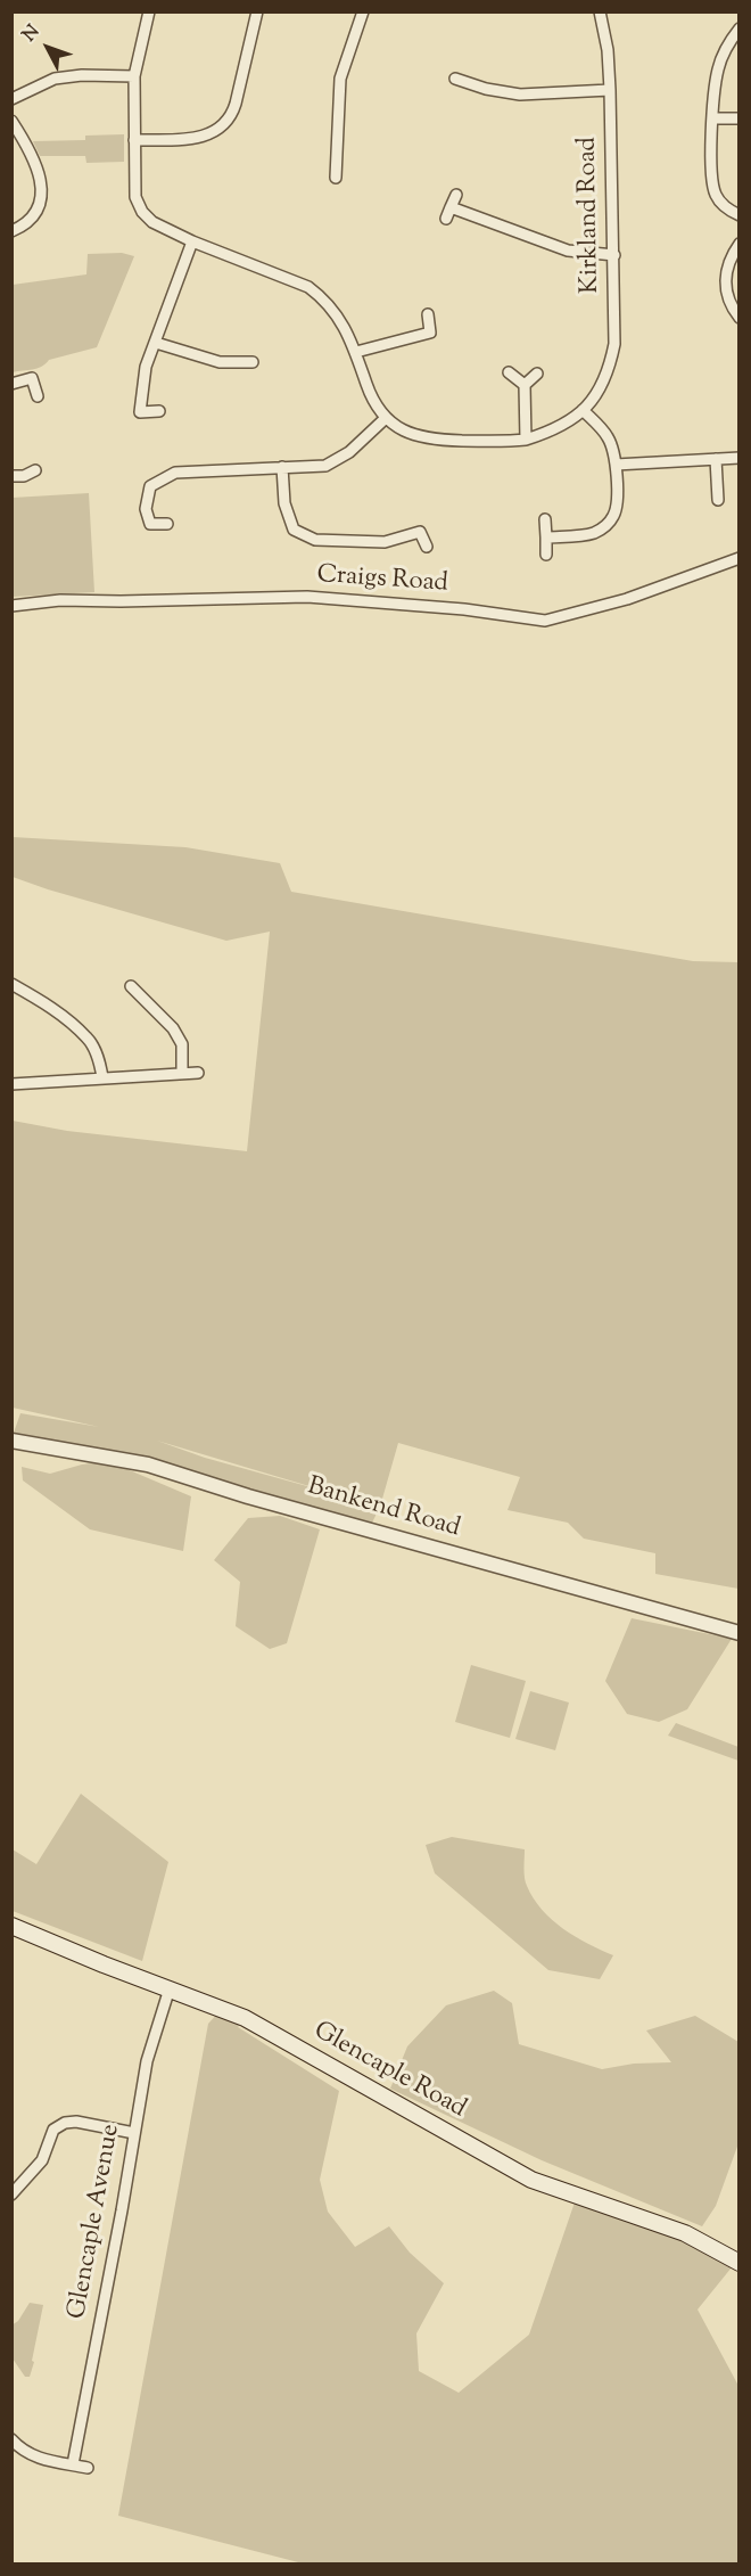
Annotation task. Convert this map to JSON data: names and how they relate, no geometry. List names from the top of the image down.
{
  "streets": {
    "main road": ["Glencaple Road"],
    "street": [
      "Kirkland Road",
      "Craigs Road",
      "Bankend Road",
      "Glencaple Avenue"
    ]
  },
  "crossings": [
    ["Glencaple Road", "Glencaple Avenue"]
  ],
  "north": "top left"
}
